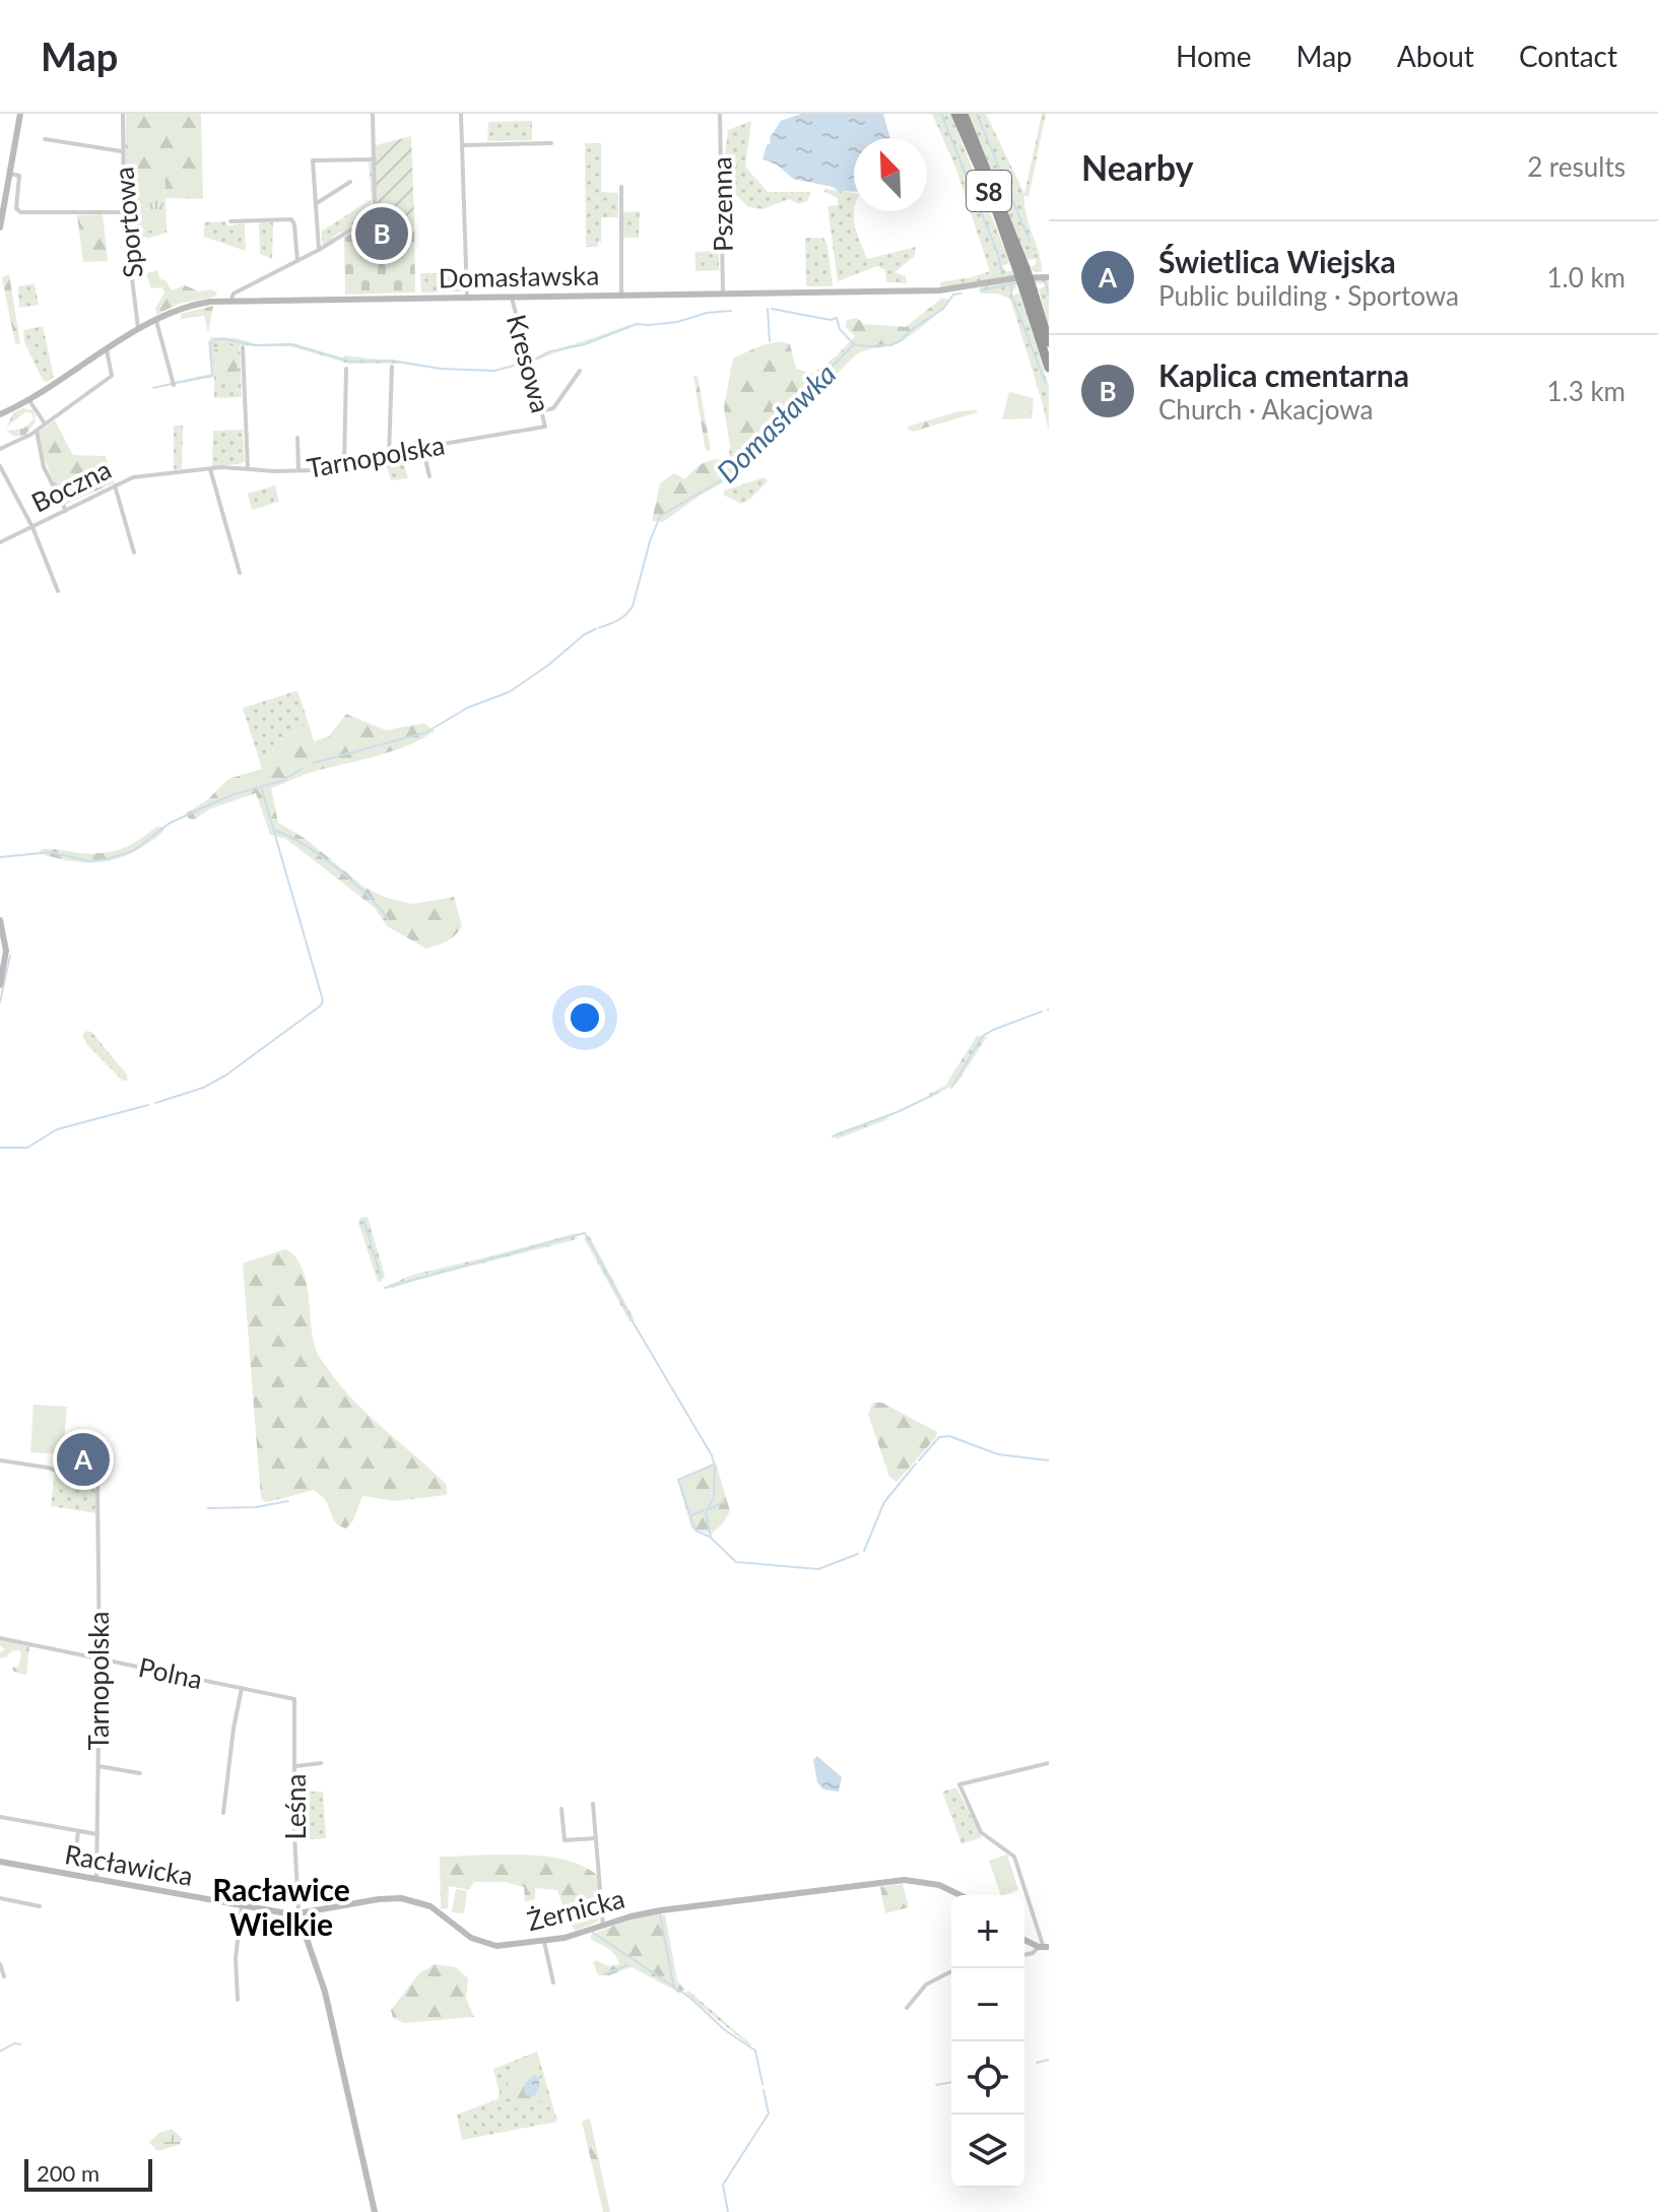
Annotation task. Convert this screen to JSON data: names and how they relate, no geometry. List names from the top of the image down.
{
  "streets": {
    "highway": ["S8"],
    "street": [
      "Pszenna",
      "Sportowa",
      "Domasławska",
      "Kresowa",
      "Tarnopolska",
      "Boczna",
      "Polna",
      "Leśna",
      "Racławicka",
      "Żernicka"
    ]
  },
  "crossings": [
    ["Pszenna", "Domasławska"],
    ["Sportowa", "Domasławska"],
    ["Domasławska", "Kresowa"],
    ["Kresowa", "Tarnopolska"],
    ["Tarnopolska", "Boczna"],
    ["Tarnopolska", "Polna"],
    ["Tarnopolska", "Racławicka"],
    ["Polna", "Leśna"],
    ["Leśna", "Racławicka"],
    ["Leśna", "Żernicka"],
    ["Racławicka", "Żernicka"]
  ],
  "districts": ["Racławice Wielkie"],
  "water": ["Domasławka"],
  "scale_bar": "200 m",
  "north": "top left",
  "page": {
    "header": "Map",
    "nav": [
      "Home",
      "Map",
      "About",
      "Contact"
    ],
    "heading": ["Nearby", "2 results"],
    "pins": ["B", "A"],
    "list": [
      {
        "mark": "A",
        "name": "Świetlica Wiejska",
        "note": "Public building · Sportowa",
        "value": "1.0 km"
      },
      {
        "mark": "B",
        "name": "Kaplica cmentarna",
        "note": "Church · Akacjowa",
        "value": "1.3 km"
      }
    ],
    "map_buttons": ["+", "−"],
    "scale": "200 m"
  }
}
